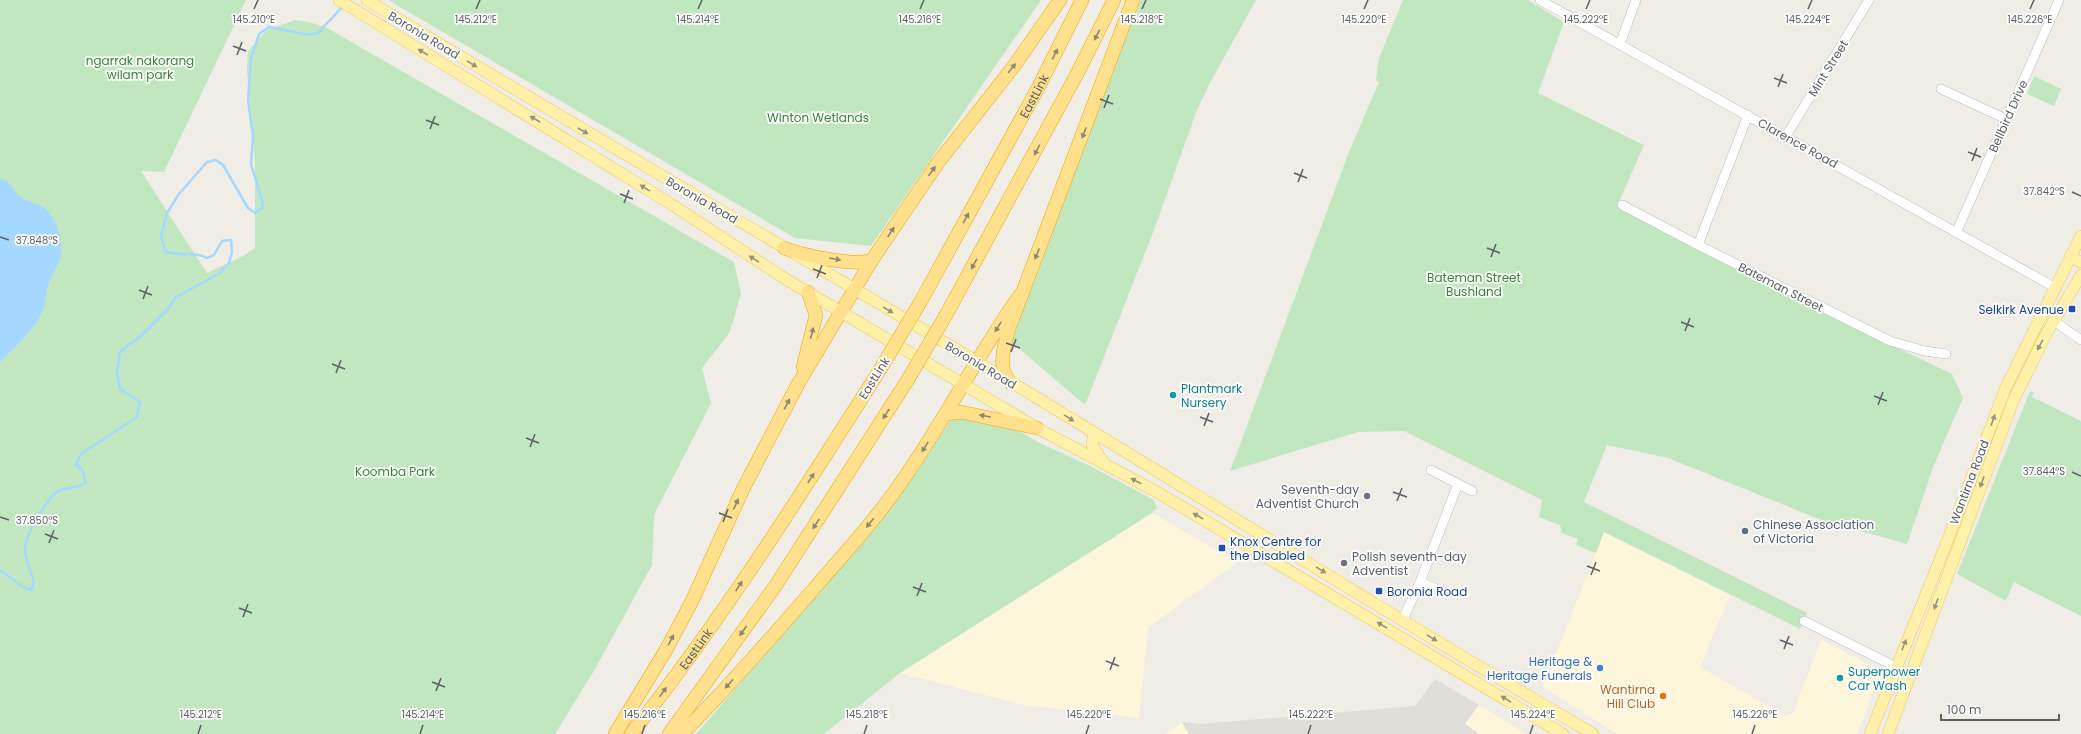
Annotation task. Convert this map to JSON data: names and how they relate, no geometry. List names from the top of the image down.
{
  "streets": {
    "highway": ["EastLink"],
    "main road": ["Boronia Road", "Wantirna Road"],
    "street": [
      "Mint Street",
      "Bellbird Drive",
      "Clarence Road",
      "Bateman Street"
    ]
  },
  "crossings": [
    ["Mint Street", "Clarence Road"],
    ["Bellbird Drive", "Clarence Road"],
    ["Clarence Road", "Wantirna Road"]
  ],
  "parks": [
    "ngarrak nakorang wilam park",
    "Winton Wetlands",
    "Bateman Street Bushland",
    "Koomba Park"
  ],
  "places": {
    "transit": ["Selkirk Avenue", "Knox Centre for the Disabled", "Boronia Road"],
    "other": [
      "Plantmark Nursery",
      "Seventh-day Adventist Church",
      "Chinese Association of Victoria",
      "Polish seventh-day Adventist",
      "Heritage & Heritage Funerals",
      "Superpower Car Wash",
      "Wantirna Hill Club"
    ]
  },
  "scale_bar": "100 m",
  "coordinates": [
    "145.214°E",
    "145.220°E",
    "145.222°E",
    "145.224°E",
    "145.210°E",
    "145.212°E",
    "145.216°E",
    "145.218°E",
    "145.226°E",
    "37.842°S",
    "37.848°S",
    "37.844°S",
    "37.850°S"
  ]
}
